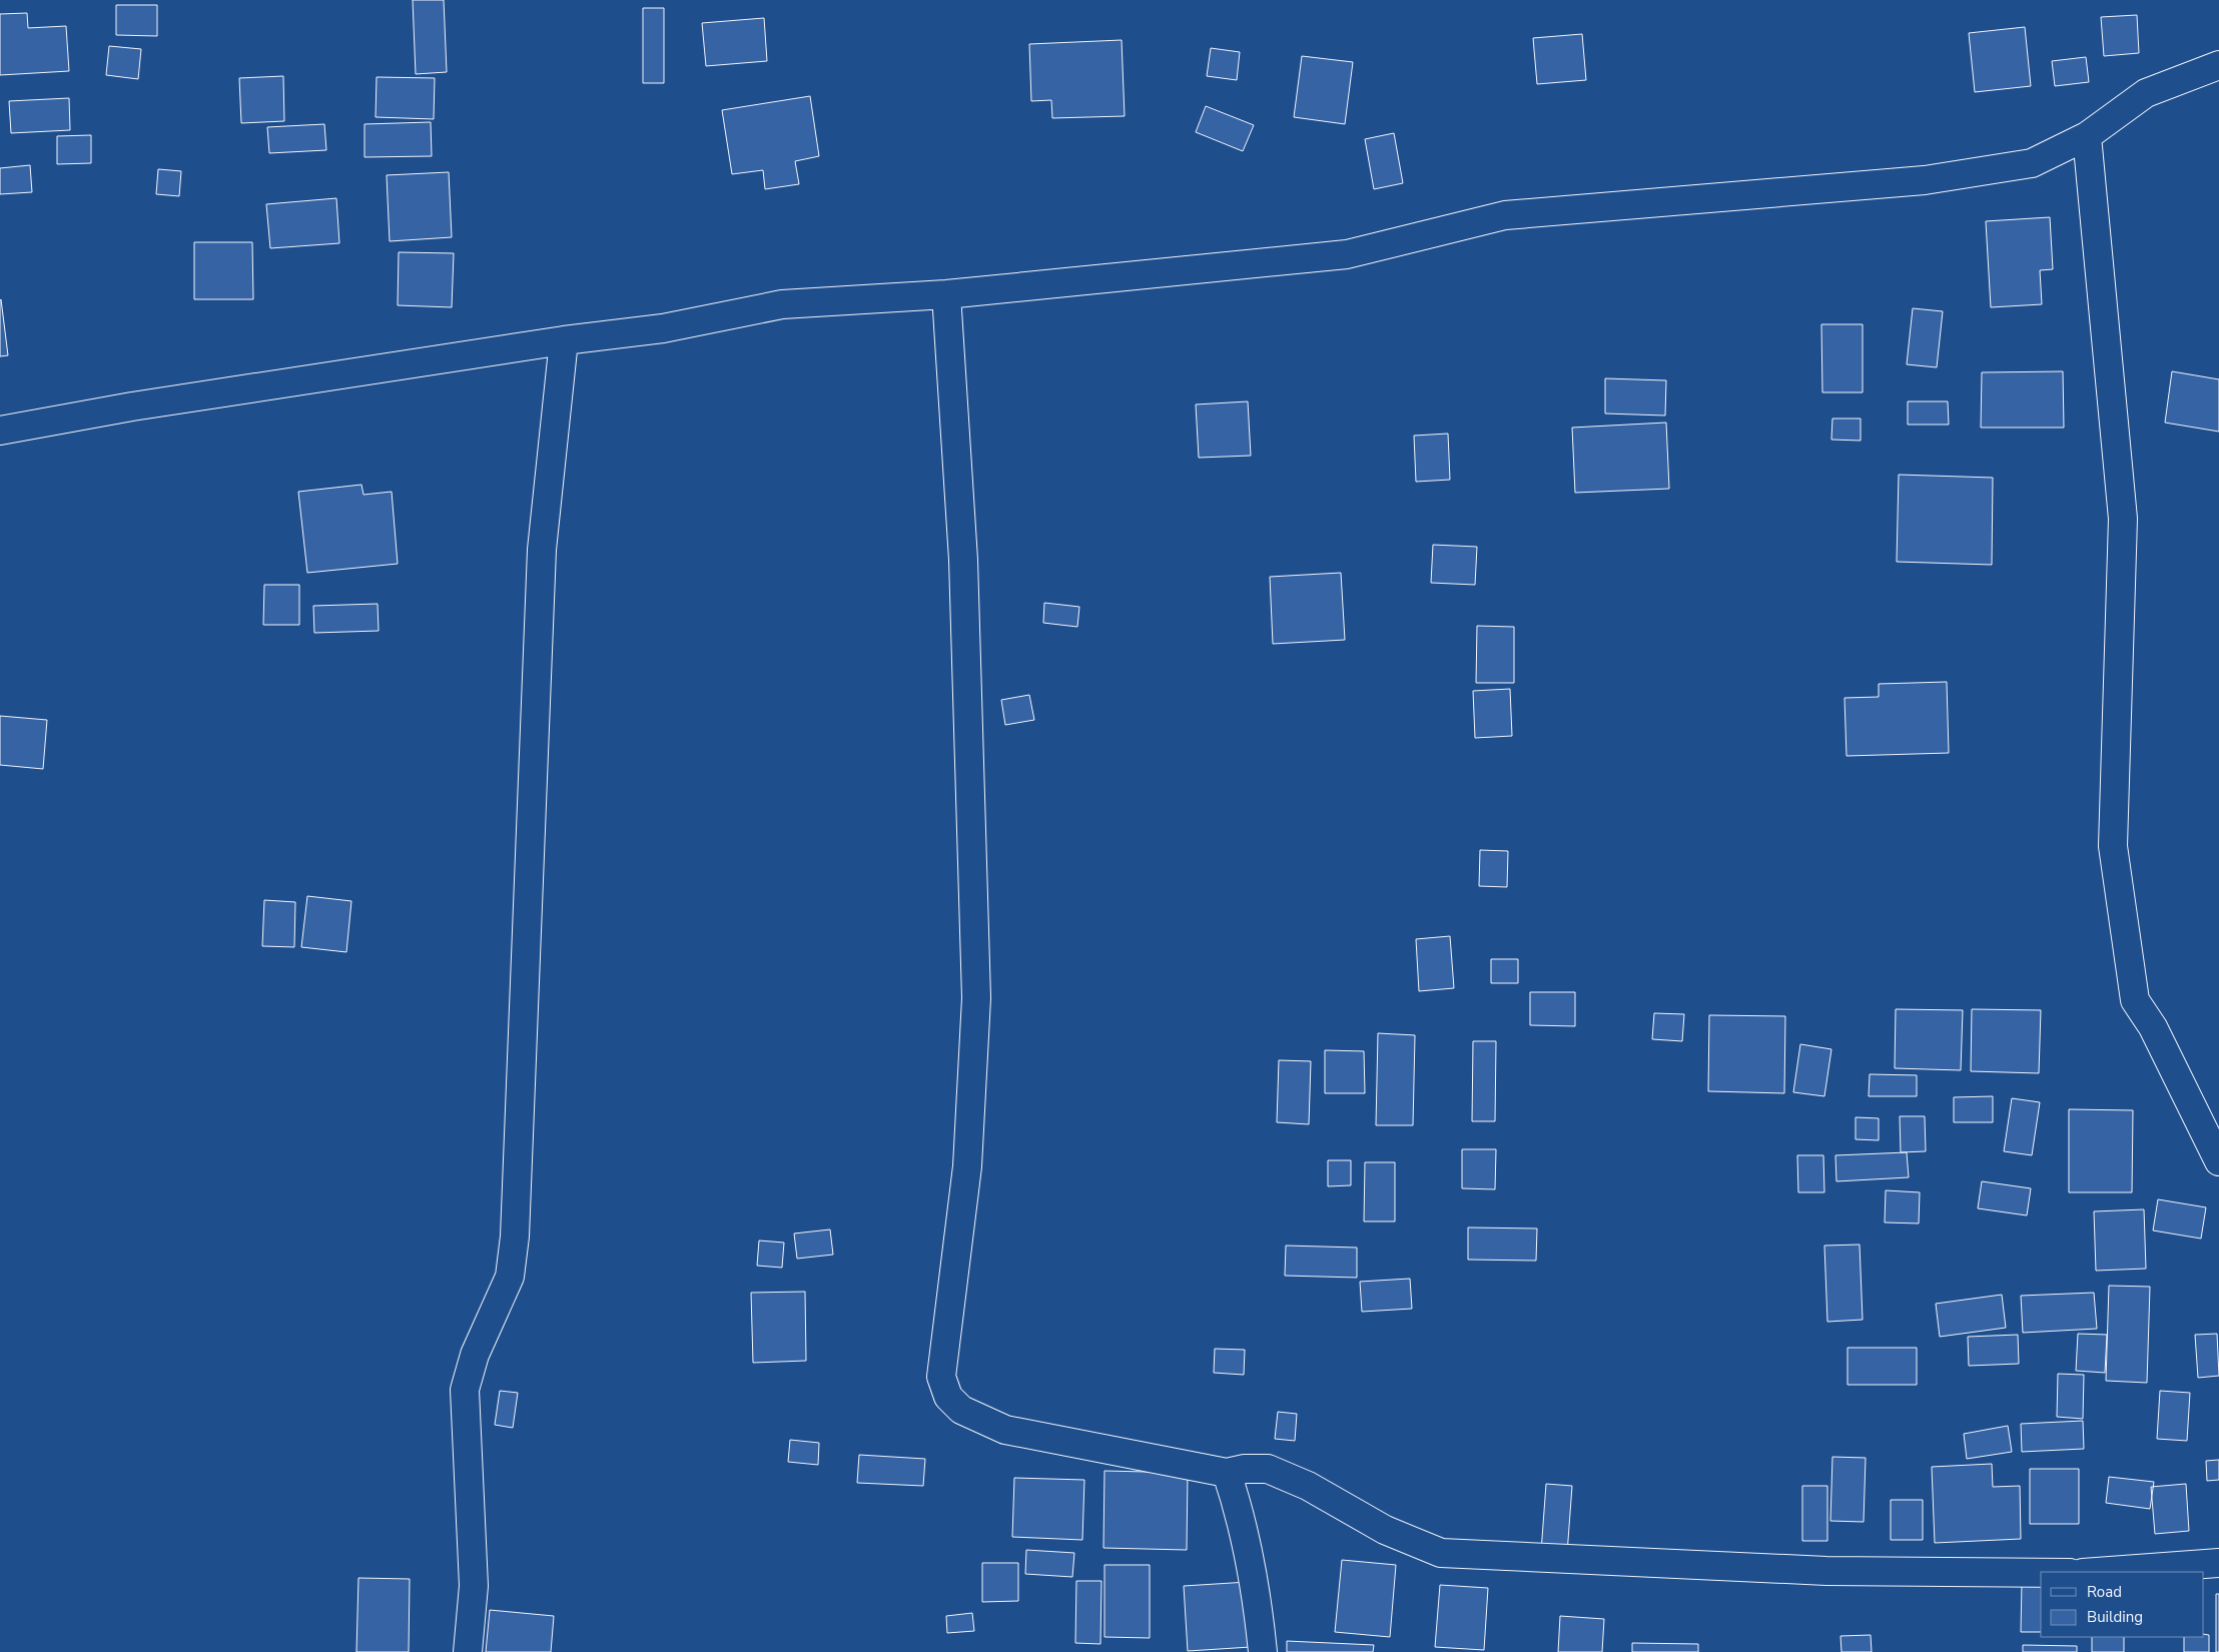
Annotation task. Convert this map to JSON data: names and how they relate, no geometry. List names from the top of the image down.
{
  "legend": ["Road", "Building"]
}
